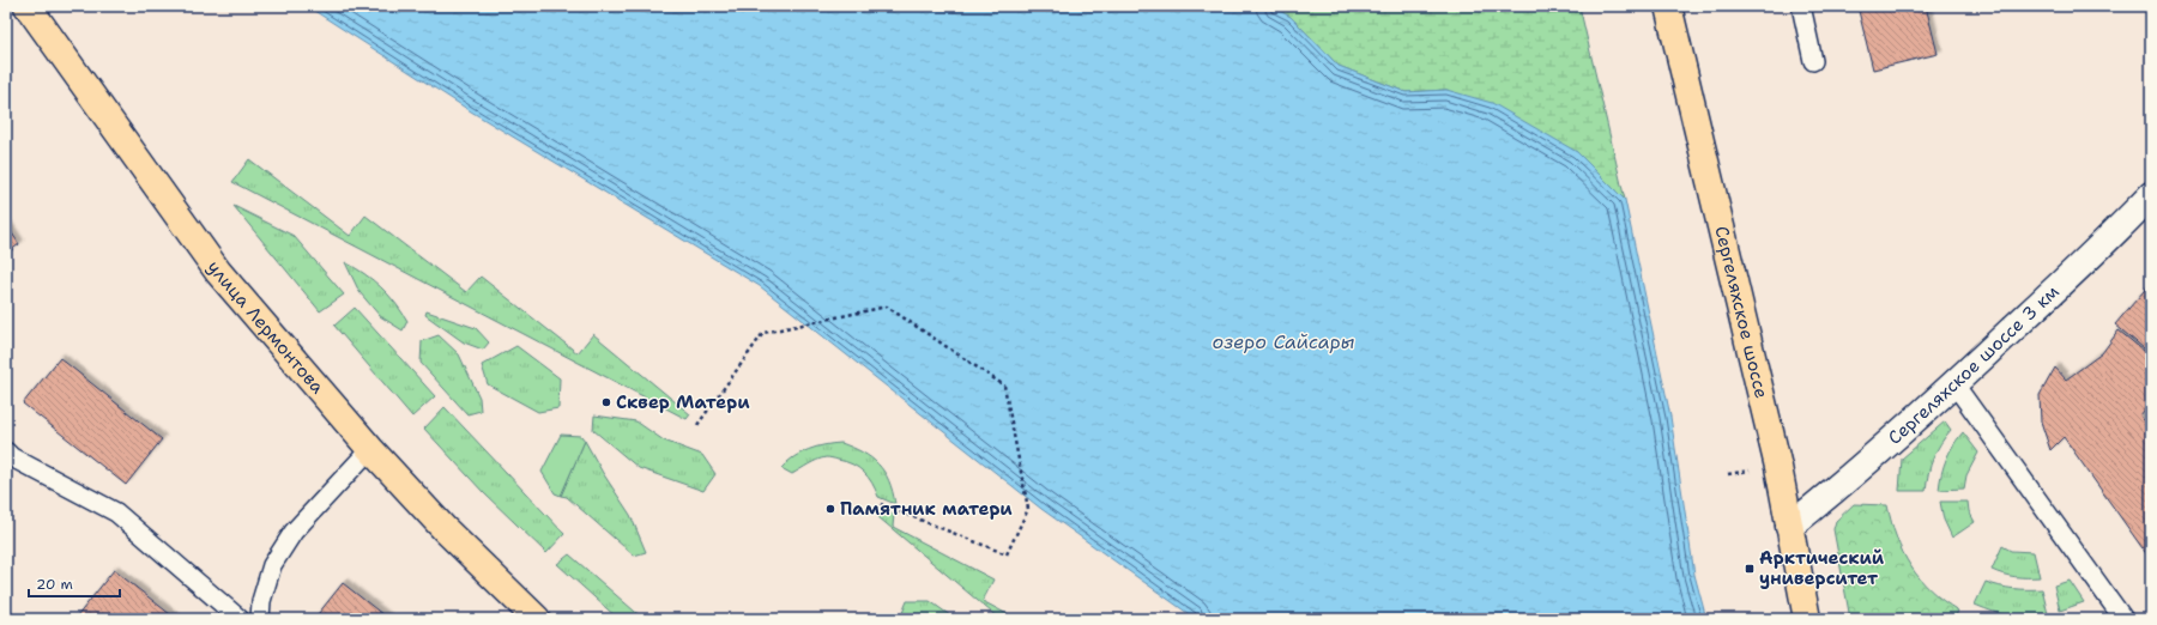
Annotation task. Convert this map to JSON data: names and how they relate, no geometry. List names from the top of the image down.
{
  "streets": {
    "main road": ["Сергеляхское шоссе", "улица Лермонтова"],
    "street": ["Сергеляхское шоссе 3 км"]
  },
  "crossings": [
    ["Сергеляхское шоссе", "Сергеляхское шоссе 3 км"]
  ],
  "water": ["озеро Сайсары"],
  "places": {
    "other": ["Сквер Матери", "Памятник матери"],
    "transit": ["Арктический университет"]
  },
  "scale_bar": "20 m"
}
